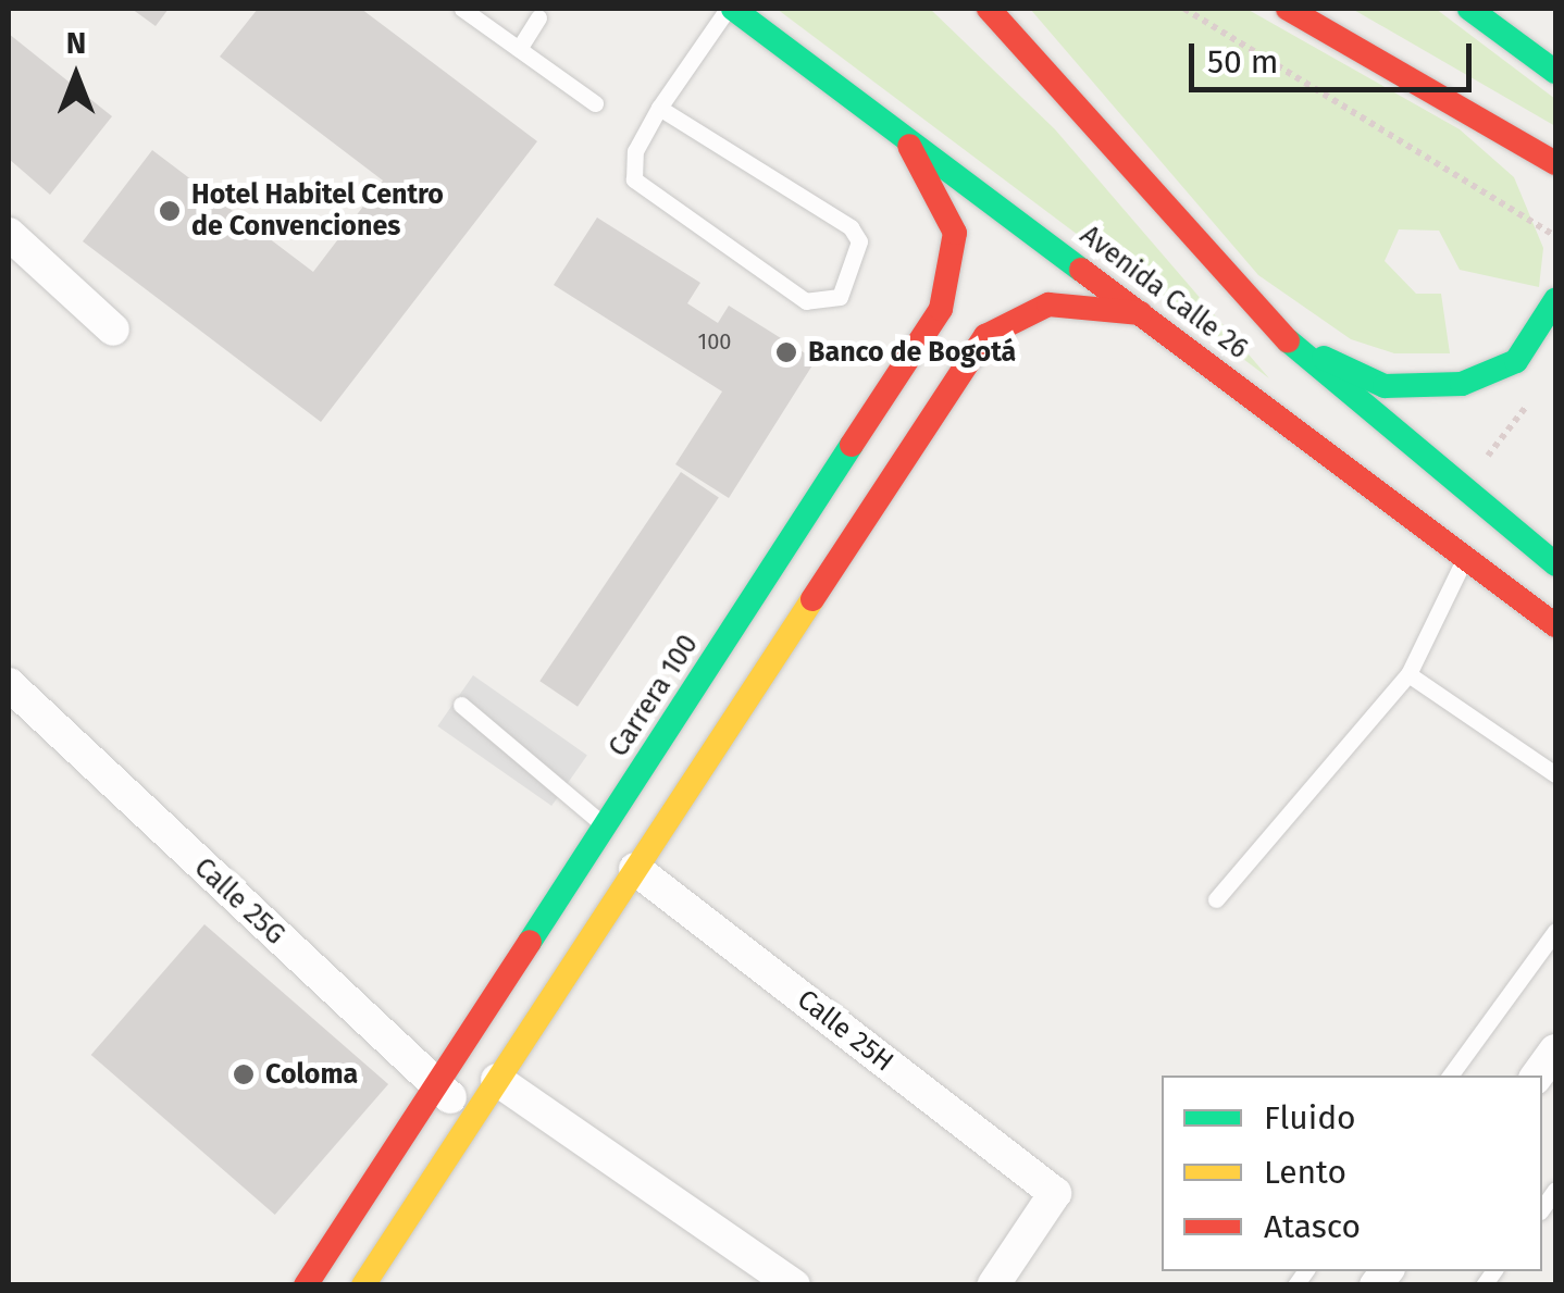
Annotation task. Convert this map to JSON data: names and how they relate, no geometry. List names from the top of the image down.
{
  "streets": {
    "main road": ["Avenida Calle 26", "Carrera 100"],
    "street": ["Calle 25G", "Calle 25H"]
  },
  "crossings": [
    ["Avenida Calle 26", "Carrera 100"],
    ["Carrera 100", "Calle 25G"]
  ],
  "places": ["Hotel Habitel Centro de Convenciones", "Banco de Bogotá", "Coloma"],
  "house_numbers": ["100"],
  "legend": ["Fluido", "Lento", "Atasco"],
  "scale_bar": "50 m",
  "north": "top"
}
